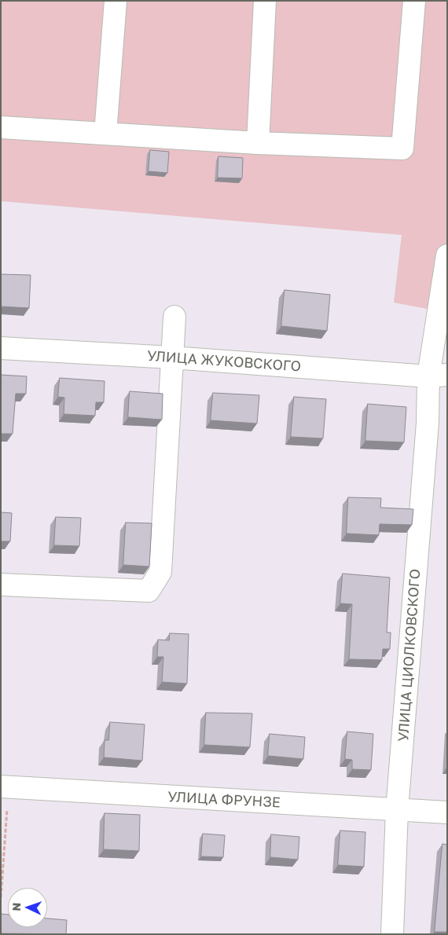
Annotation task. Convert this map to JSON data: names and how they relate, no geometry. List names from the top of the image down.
{
  "streets": {
    "street": ["УЛИЦА ЖУКОВСКОГО", "УЛИЦА ЦИОЛКОВСКОГО", "УЛИЦА ФРУНЗЕ"]
  },
  "crossings": [
    ["УЛИЦА ЖУКОВСКОГО", "УЛИЦА ЦИОЛКОВСКОГО"],
    ["УЛИЦА ЦИОЛКОВСКОГО", "УЛИЦА ФРУНЗЕ"]
  ],
  "north": "left"
}
